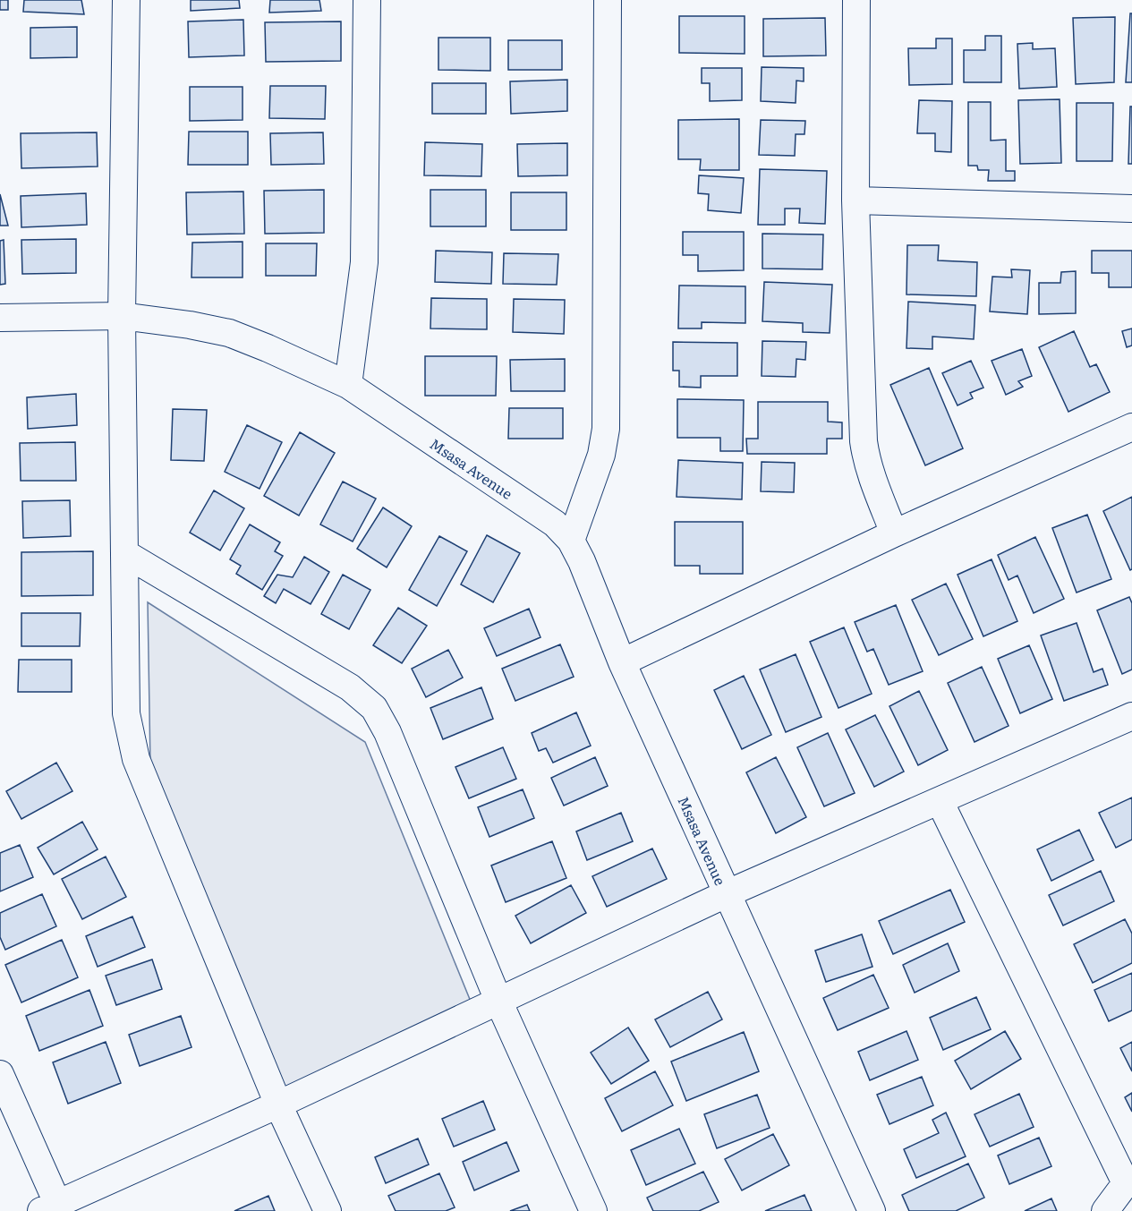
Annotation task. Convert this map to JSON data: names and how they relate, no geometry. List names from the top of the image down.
{
  "streets": {
    "street": ["Msasa Avenue"]
  }
}
